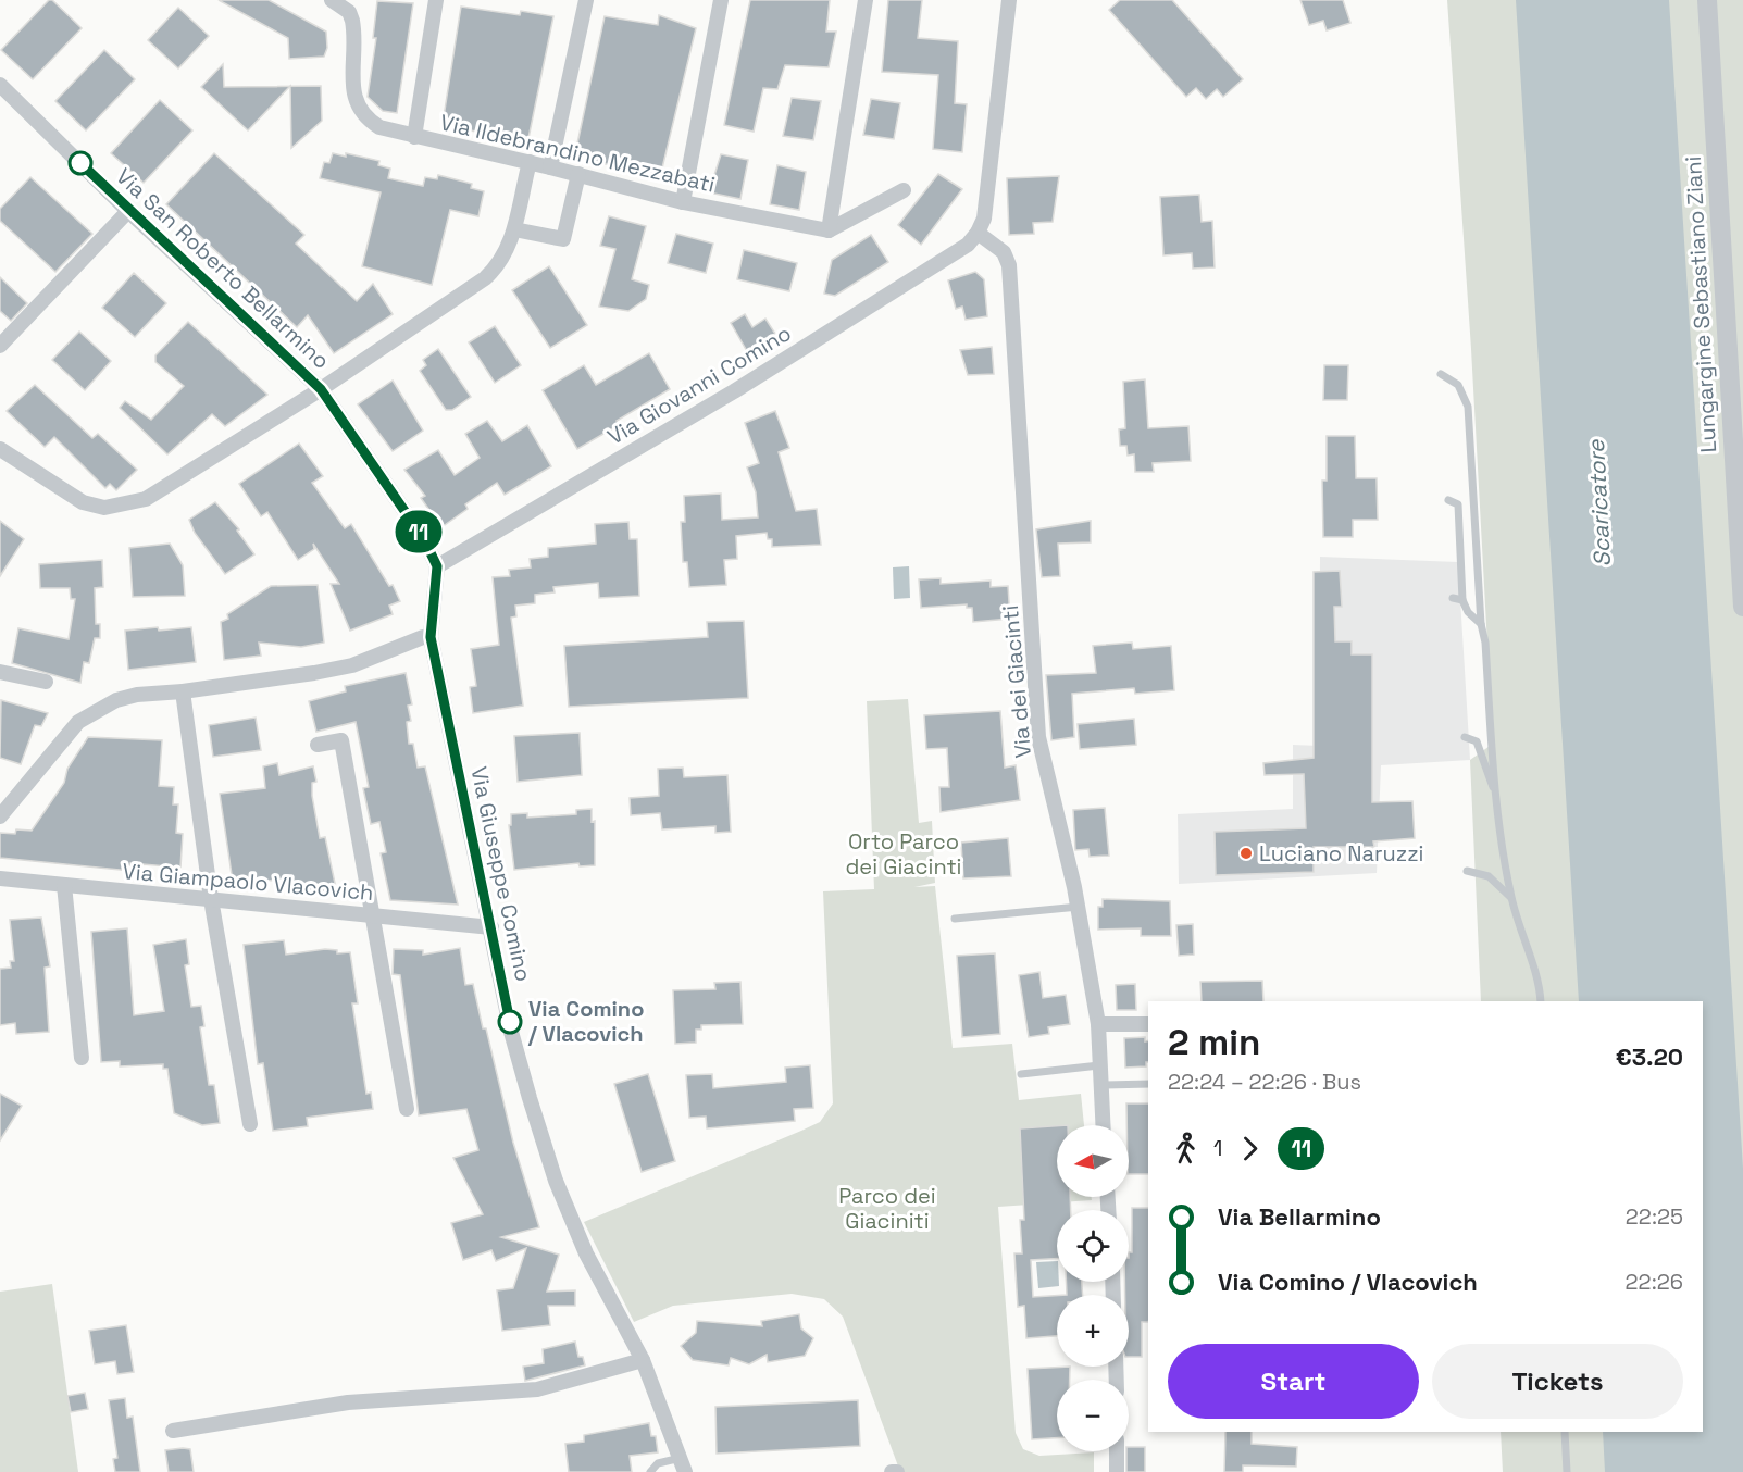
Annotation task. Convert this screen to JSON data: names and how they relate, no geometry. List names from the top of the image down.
{
  "streets": {
    "street": [
      "Via Ildebrandino Mezzabati",
      "Via San Roberto Bellarmino",
      "Lungargine Sebastiano Ziani",
      "Via Giovanni Comino",
      "Via dei Giacinti",
      "Via Giuseppe Comino",
      "Via Giampaolo Vlacovich"
    ]
  },
  "crossings": [
    ["Via San Roberto Bellarmino", "Via Giovanni Comino"],
    ["Via San Roberto Bellarmino", "Via Giuseppe Comino"],
    ["Via Giovanni Comino", "Via dei Giacinti"],
    ["Via Giovanni Comino", "Via Giuseppe Comino"],
    ["Via Giuseppe Comino", "Via Giampaolo Vlacovich"]
  ],
  "water": ["Scaricatore"],
  "parks": ["Orto Parco dei Giacinti", "Parco dei Giaciniti"],
  "places": ["Luciano Naruzzi", "Via Comino / Vlacovich"],
  "lines": ["bus line 11"],
  "north": "left",
  "page": {
    "on_map": "11",
    "heading": ["2 min", "22:24 – 22:26 · Bus", "€3.20"],
    "legs": ["1", "11"],
    "map_buttons": ["+", "−"],
    "list": [
      {
        "name": "Via Bellarmino",
        "value": "22:25"
      },
      {
        "name": "Via Comino / Vlacovich",
        "value": "22:26"
      }
    ],
    "buttons": ["Start", "Tickets"]
  }
}
